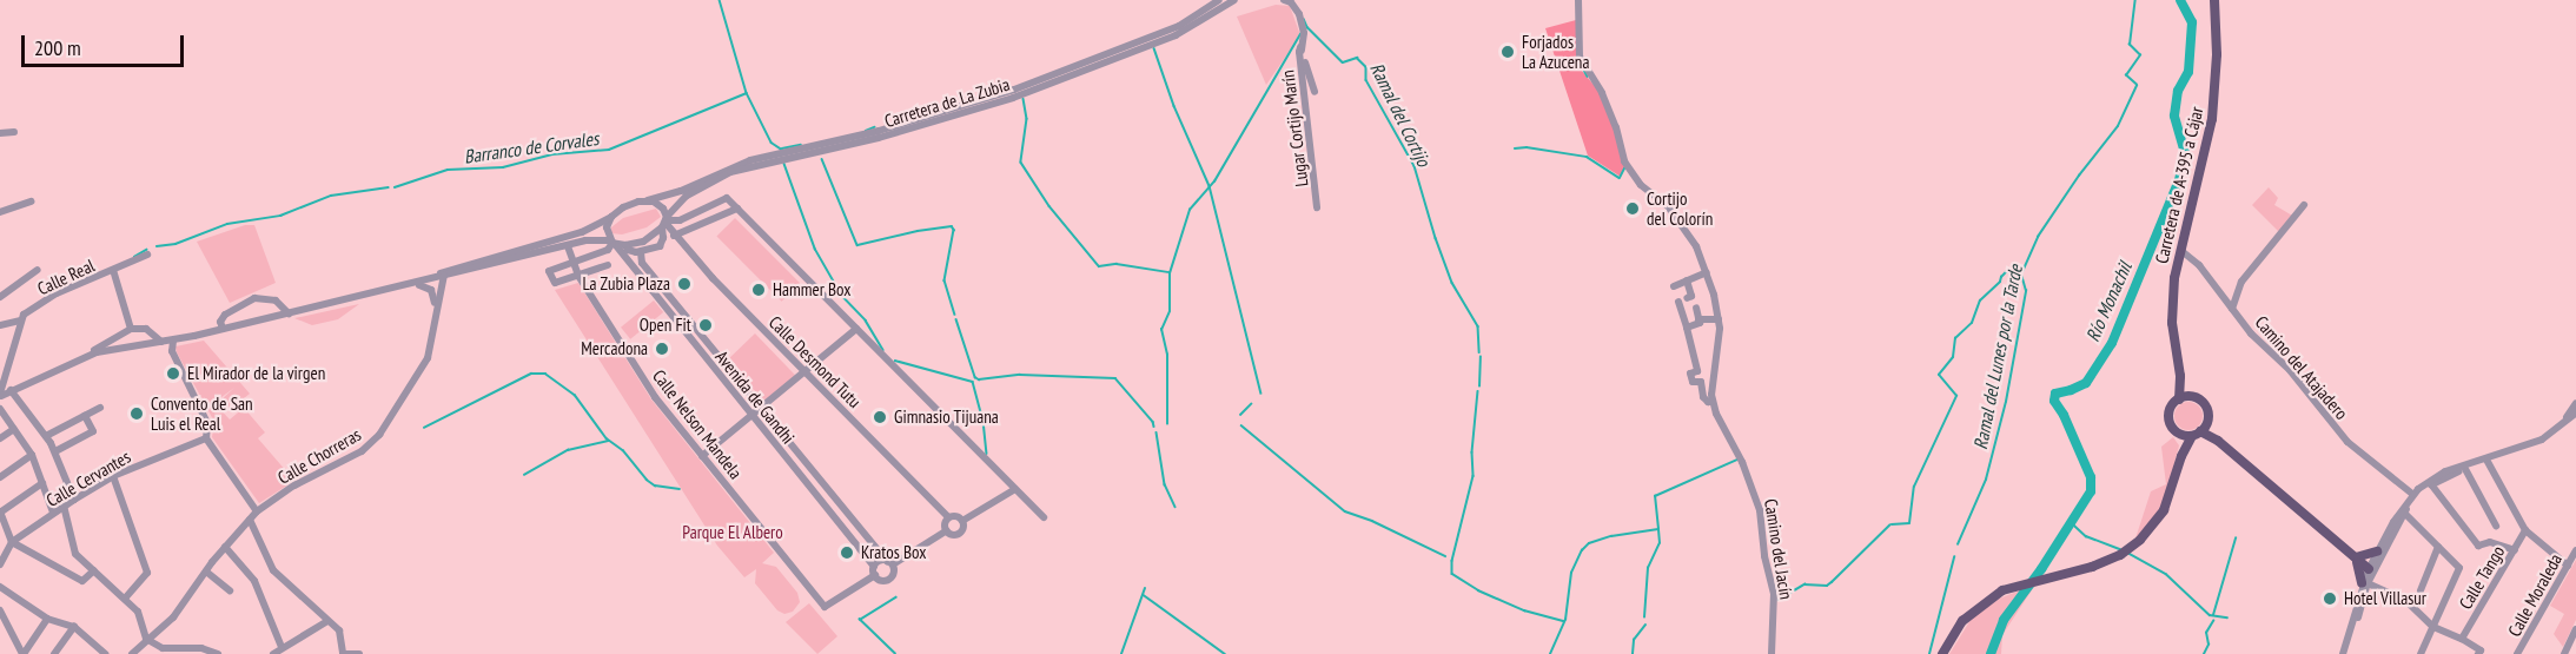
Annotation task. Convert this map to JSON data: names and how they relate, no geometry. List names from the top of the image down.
{
  "streets": {
    "main road": ["Carretera de A-395 a Cájar"],
    "street": [
      "Carretera de La Zubia",
      "Lugar Cortijo Marín",
      "Calle Real",
      "Calle Desmond Tutu",
      "Camino del Atajadero",
      "Avenida de Gandhi",
      "Calle Nelson Mandela",
      "Calle Chorreras",
      "Calle Cervantes",
      "Camino del Jacín",
      "Calle Tango",
      "Calle Moraleda"
    ]
  },
  "crossings": [
    ["Carretera de La Zubia", "Calle Desmond Tutu"],
    ["Carretera de La Zubia", "Avenida de Gandhi"],
    ["Carretera de A-395 a Cájar", "Camino del Atajadero"],
    ["Calle Desmond Tutu", "Avenida de Gandhi"],
    ["Avenida de Gandhi", "Calle Nelson Mandela"]
  ],
  "water": [
    "Ramal del Cortijo",
    "Barranco de Corvales",
    "Río Monachil",
    "Ramal del Lunes por la Tarde"
  ],
  "parks": ["Parque El Albero"],
  "places": [
    "Forjados La Azucena",
    "Cortijo del Colorín",
    "La Zubia Plaza",
    "Hammer Box",
    "Open Fit",
    "Mercadona",
    "El Mirador de la virgen",
    "Convento de San Luis el Real",
    "Gimnasio Tijuana",
    "Kratos Box",
    "Hotel Villasur"
  ],
  "scale_bar": "200 m"
}
